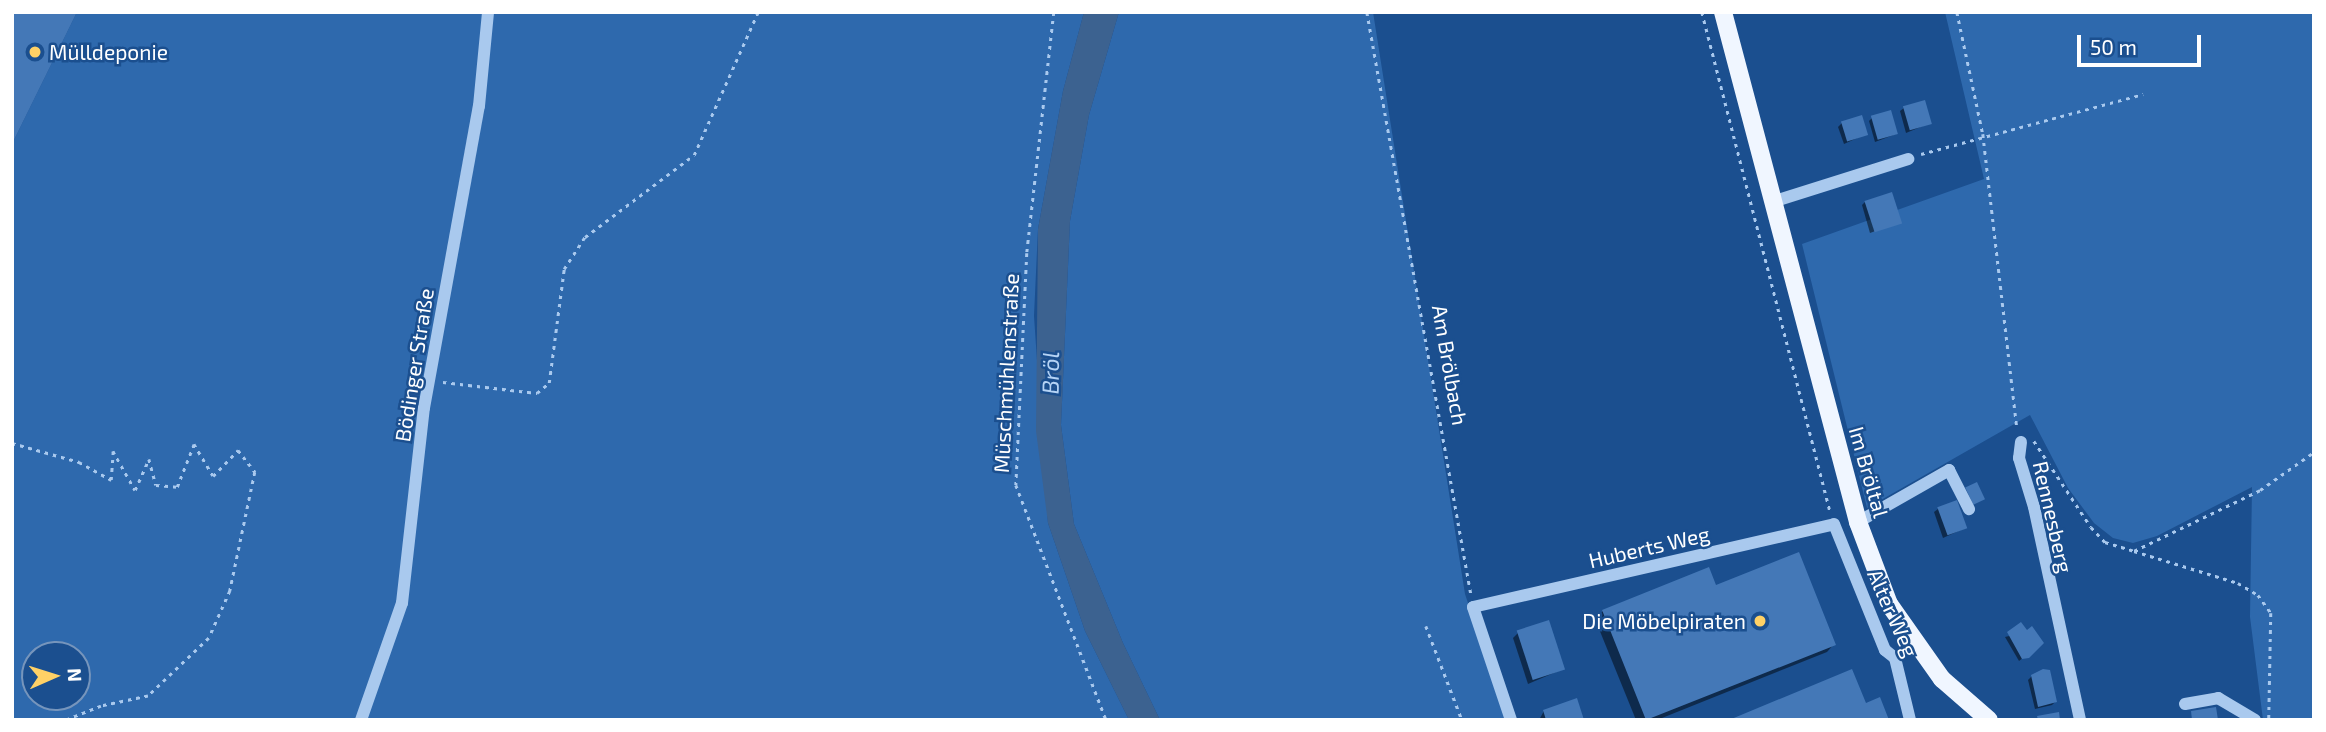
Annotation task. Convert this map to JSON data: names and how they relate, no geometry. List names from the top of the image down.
{
  "streets": {
    "main road": ["Im Bröltal"],
    "street": [
      "Bödinger Straße",
      "Rennesberg",
      "Huberts Weg",
      "Alter Weg"
    ],
    "path": ["Am Brölbach", "Müschmühlenstraße"]
  },
  "crossings": [
    ["Am Brölbach", "Huberts Weg"],
    ["Huberts Weg", "Alter Weg"]
  ],
  "water": ["Bröl"],
  "places": ["Mülldeponie", "Die Möbelpiraten"],
  "scale_bar": "50 m",
  "north": "right"
}
